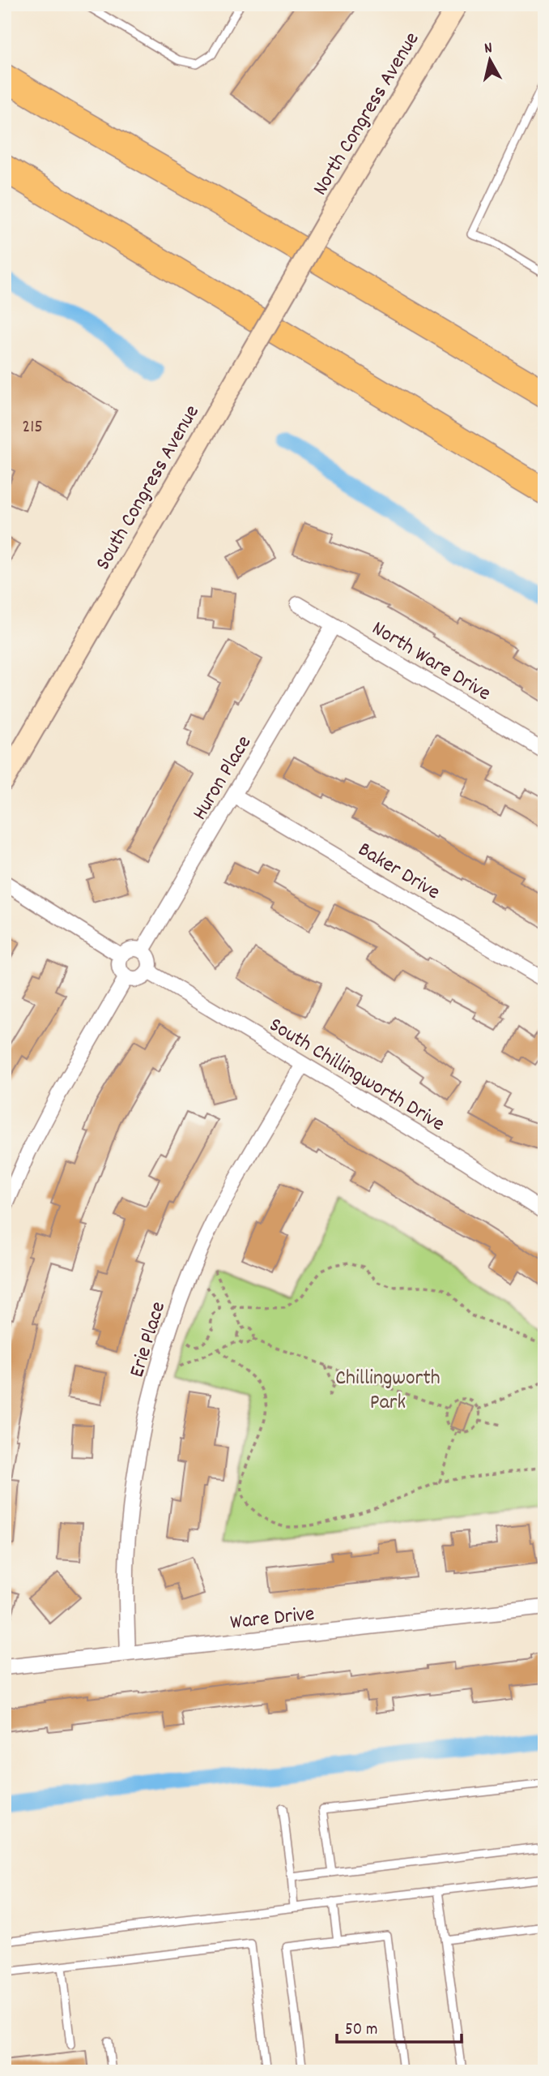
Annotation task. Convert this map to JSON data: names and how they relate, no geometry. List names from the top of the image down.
{
  "streets": {
    "street": [
      "North Congress Avenue",
      "South Congress Avenue",
      "North Ware Drive",
      "Huron Place",
      "Baker Drive",
      "South Chillingworth Drive",
      "Erie Place",
      "Ware Drive"
    ]
  },
  "crossings": [
    ["North Congress Avenue", "South Congress Avenue"],
    ["North Ware Drive", "Huron Place"],
    ["Huron Place", "Baker Drive"],
    ["Huron Place", "South Chillingworth Drive"],
    ["South Chillingworth Drive", "Erie Place"],
    ["Erie Place", "Ware Drive"]
  ],
  "parks": ["Chillingworth Park"],
  "house_numbers": ["215"],
  "scale_bar": "50 m",
  "north": "top"
}
